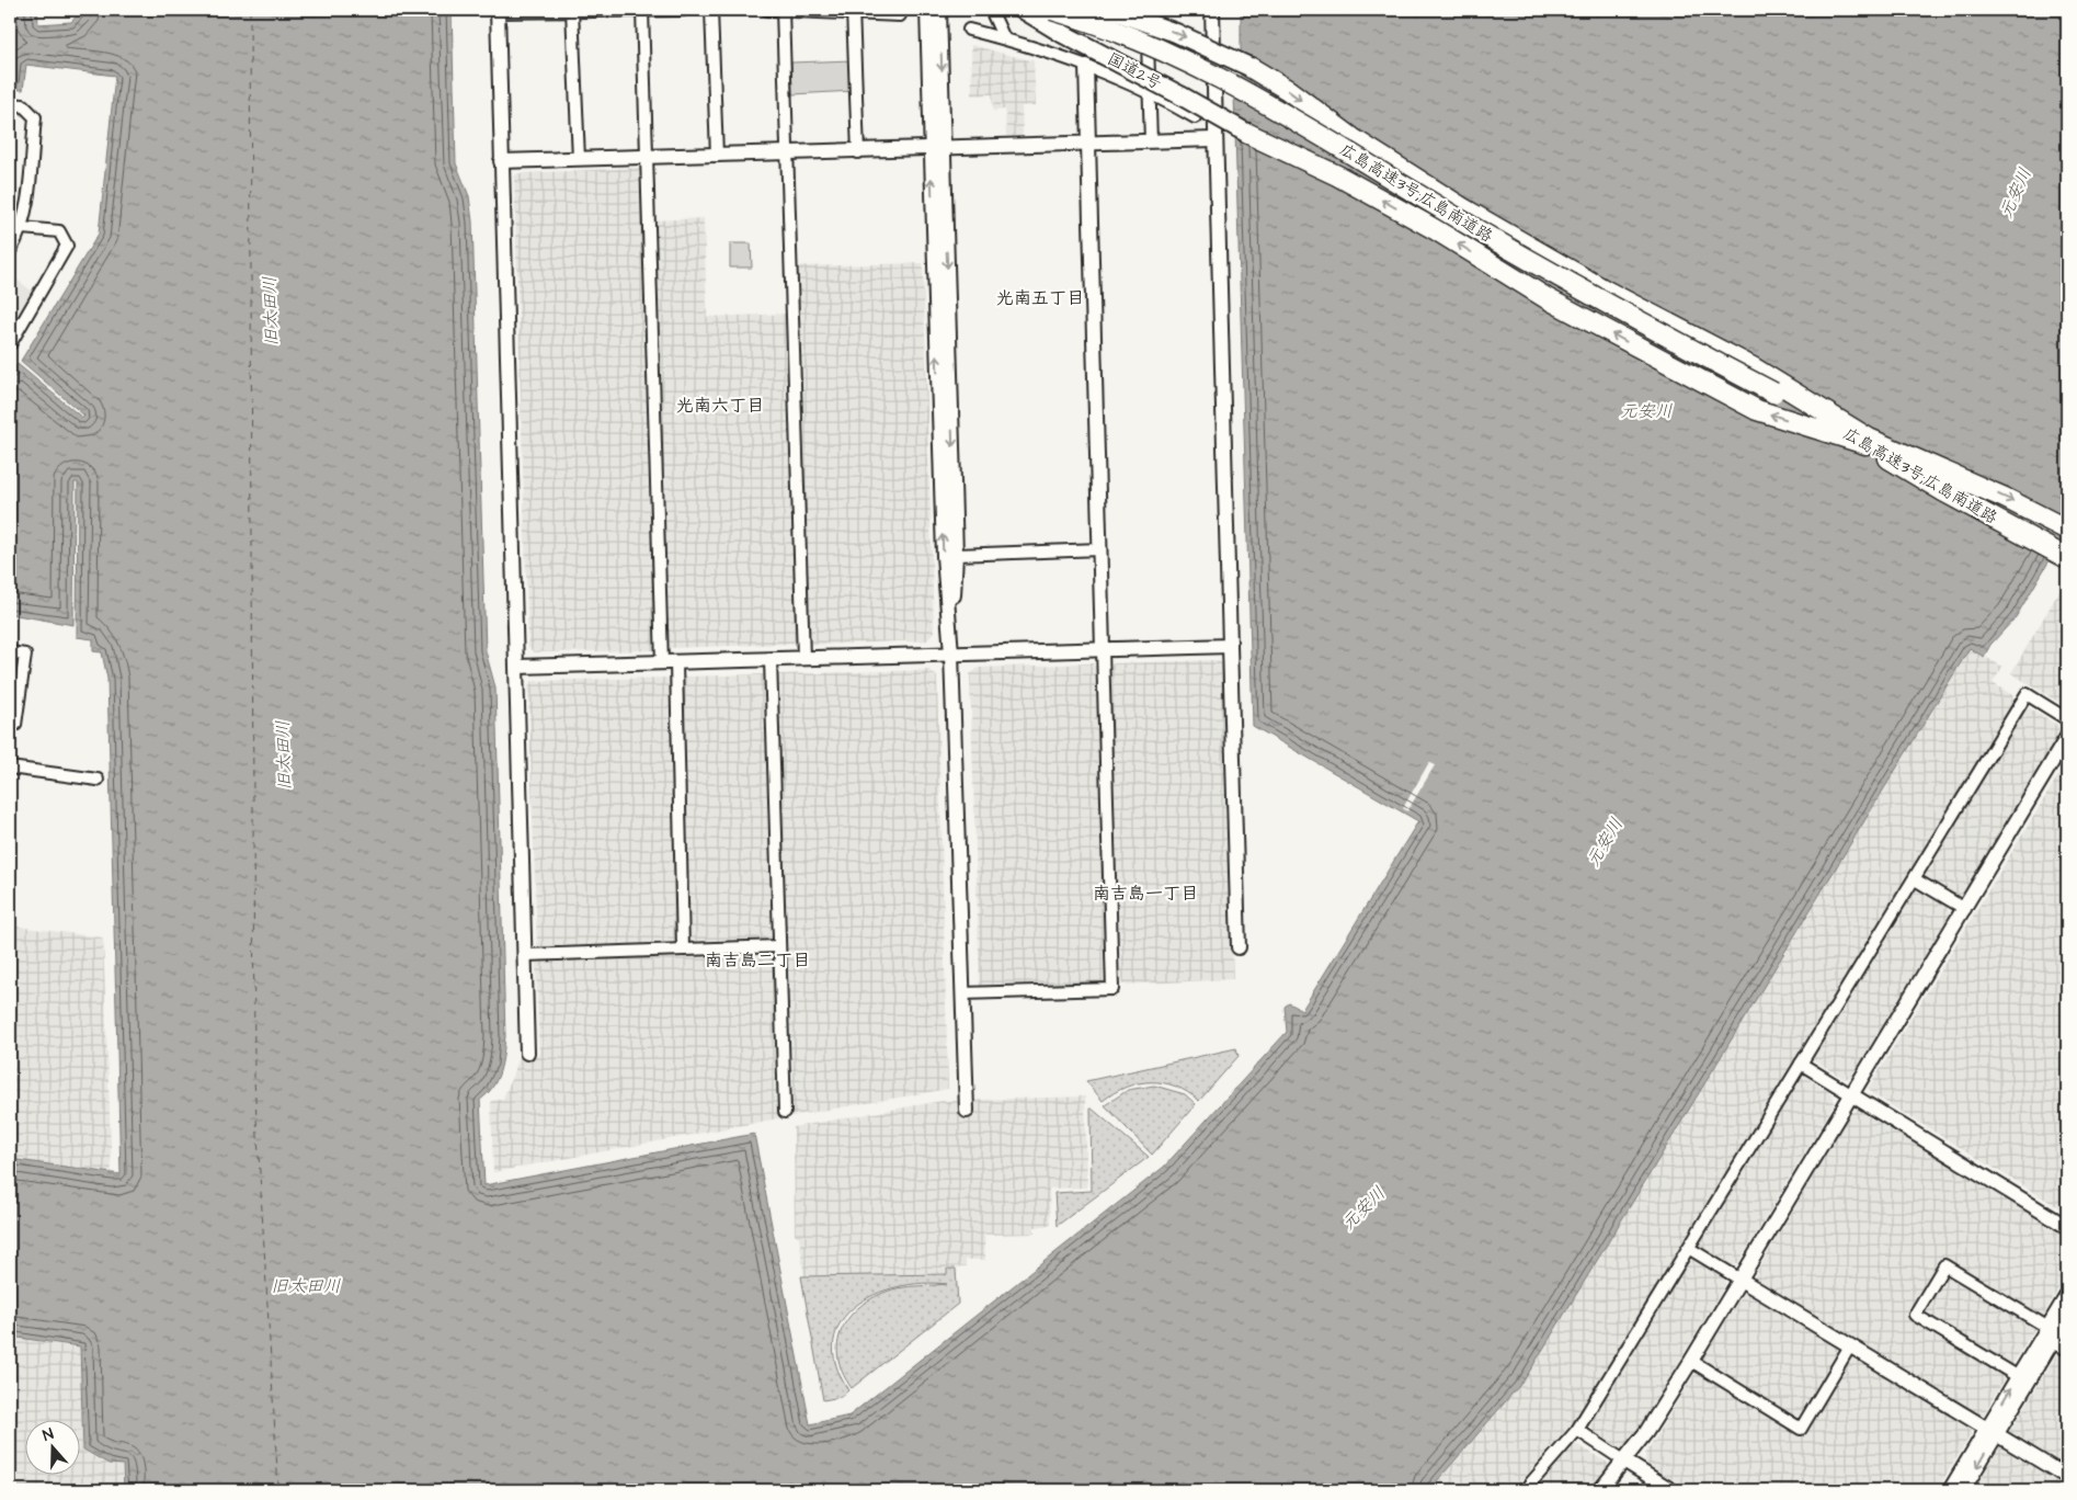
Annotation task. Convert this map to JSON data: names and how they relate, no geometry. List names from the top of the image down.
{
  "streets": {
    "highway": ["国道2号", "広島高速3号;広島南道路"]
  },
  "districts": [
    "光南五丁目",
    "光南六丁目",
    "南吉島一丁目",
    "南吉島二丁目"
  ],
  "water": ["元安川", "旧太田川"],
  "north": "top"
}
